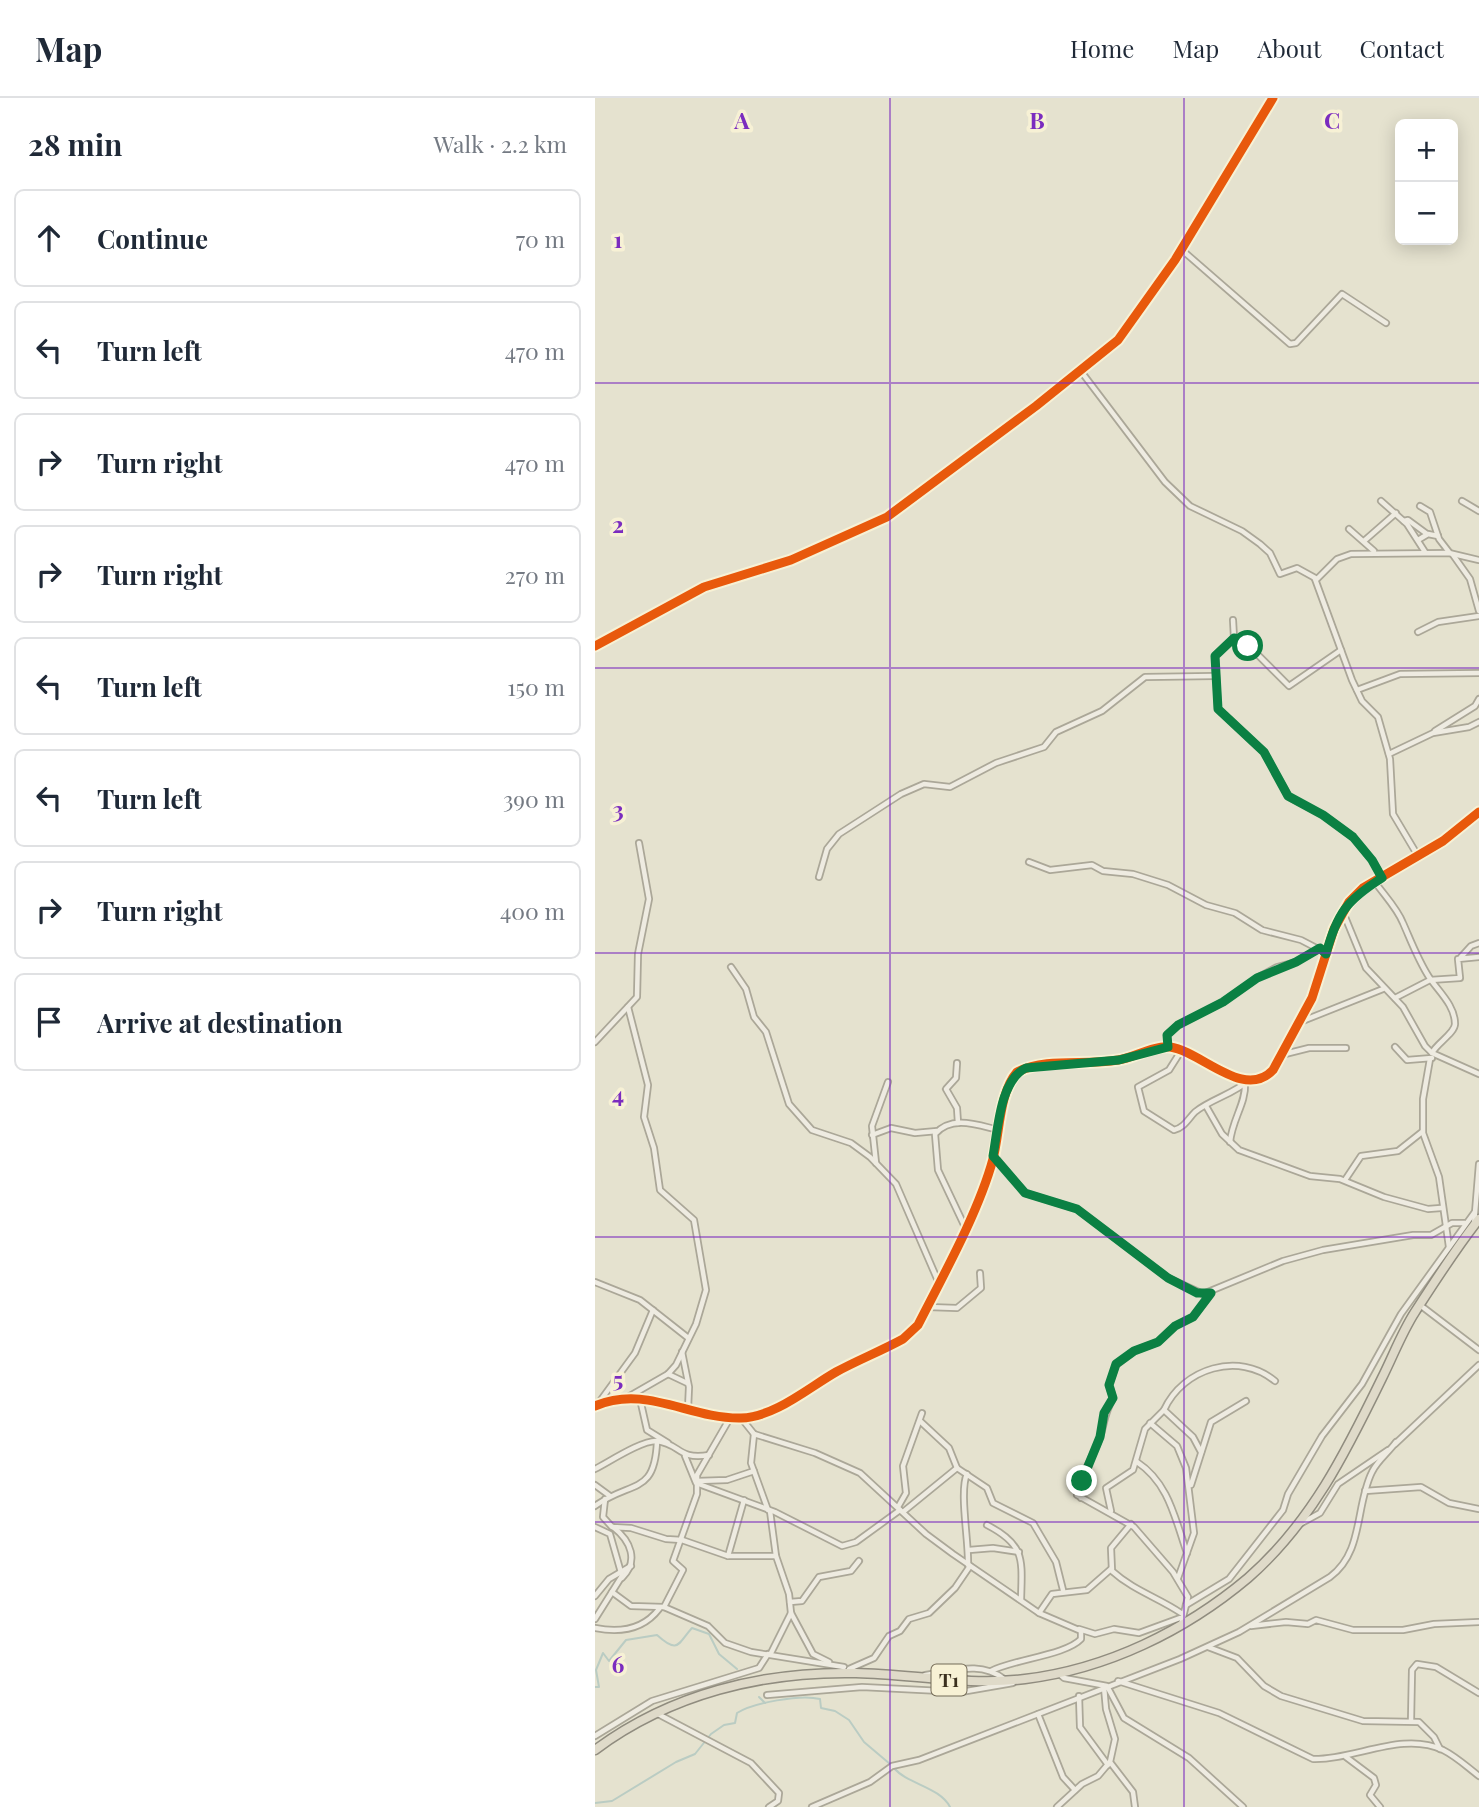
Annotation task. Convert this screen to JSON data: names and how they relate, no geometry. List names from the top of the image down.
{
  "streets": {
    "highway": ["T1"]
  },
  "page": {
    "header": "Map",
    "nav": [
      "Home",
      "Map",
      "About",
      "Contact"
    ],
    "heading": ["28 min", "Walk · 2.2 km"],
    "map_buttons": ["+", "−"],
    "list": [
      ["Continue", "70 m"],
      ["Turn left", "470 m"],
      ["Turn right", "470 m"],
      ["Turn right", "270 m"],
      ["Turn left", "150 m"],
      ["Turn left", "390 m"],
      ["Turn right", "400 m"],
      "Arrive at destination"
    ]
  },
  "grid": {
    "columns": ["A", "B", "C"],
    "rows": [
      "1",
      "2",
      "3",
      "4",
      "5",
      "6"
    ]
  }
}
